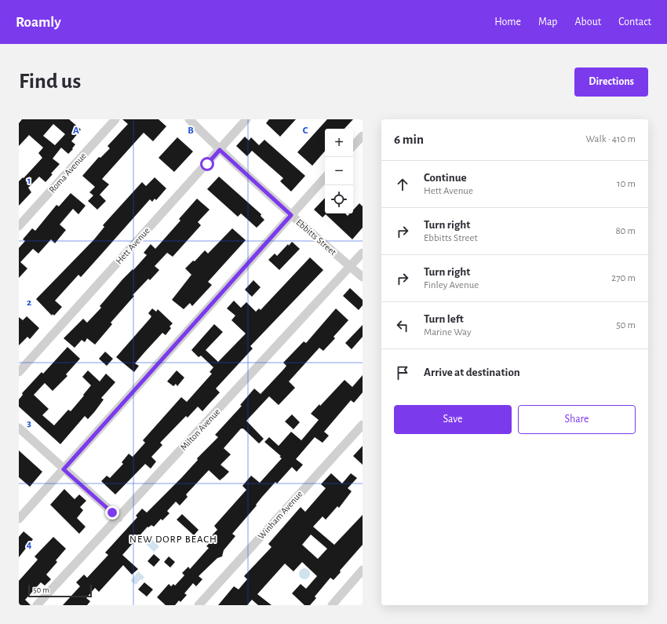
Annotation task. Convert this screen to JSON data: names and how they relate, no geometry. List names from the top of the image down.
{
  "streets": {
    "street": [
      "Roma Avenue",
      "Ebbitts Street",
      "Hett Avenue",
      "Milton Avenue",
      "Winham Avenue"
    ]
  },
  "crossings": [
    ["Ebbitts Street", "Hett Avenue"],
    ["Ebbitts Street", "Milton Avenue"]
  ],
  "districts": ["NEW DORP BEACH"],
  "scale_bar": "50 m",
  "page": {
    "header": "Roamly",
    "nav": [
      "Home",
      "Map",
      "About",
      "Contact"
    ],
    "buttons": [
      "Directions",
      ["Save", "Share"]
    ],
    "title": "Find us",
    "heading": ["6 min", "Walk · 410 m"],
    "map_buttons": ["+", "−"],
    "list": [
      ["Continue", "Hett Avenue", "10 m"],
      ["Turn right", "Ebbitts Street", "80 m"],
      ["Turn right", "Finley Avenue", "270 m"],
      ["Turn left", "Marine Way", "50 m"],
      "Arrive at destination"
    ],
    "scale": "50 m"
  },
  "grid": {
    "columns": ["A", "B", "C"],
    "rows": [
      "1",
      "2",
      "3",
      "4"
    ]
  }
}
